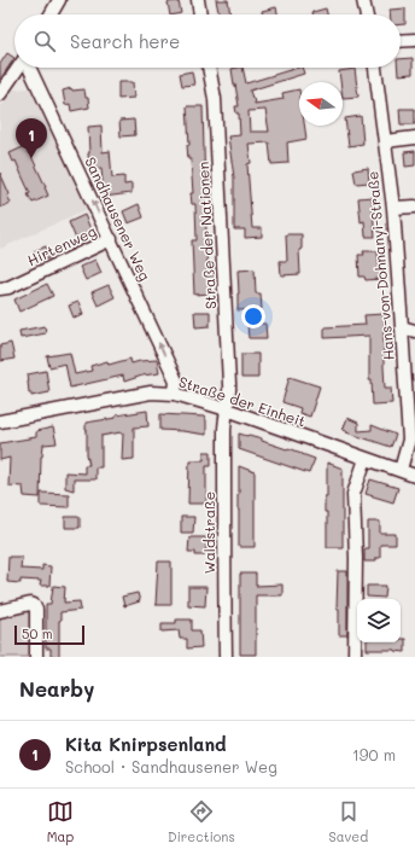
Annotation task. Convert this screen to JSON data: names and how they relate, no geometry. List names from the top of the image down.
{
  "streets": {
    "street": [
      "Sandhausener Weg",
      "Straße der Nationen",
      "Hirtenweg",
      "Hans-von-Dohnanyi-Straße",
      "Straße der Einheit",
      "Waldstraße"
    ]
  },
  "crossings": [
    ["Sandhausener Weg", "Hirtenweg"],
    ["Sandhausener Weg", "Straße der Einheit"],
    ["Straße der Nationen", "Straße der Einheit"],
    ["Straße der Nationen", "Waldstraße"],
    ["Hans-von-Dohnanyi-Straße", "Straße der Einheit"],
    ["Straße der Einheit", "Waldstraße"]
  ],
  "one_way": ["Sandhausener Weg"],
  "scale_bar": "50 m",
  "north": "left",
  "page": {
    "search": "Search here",
    "pins": "1",
    "scale": "50 m",
    "heading": "Nearby",
    "list": [
      {
        "mark": "1",
        "name": "Kita Knirpsenland",
        "note": "School · Sandhausener Weg",
        "value": "190 m"
      }
    ],
    "nav": ["Map", "Directions", "Saved"]
  }
}
